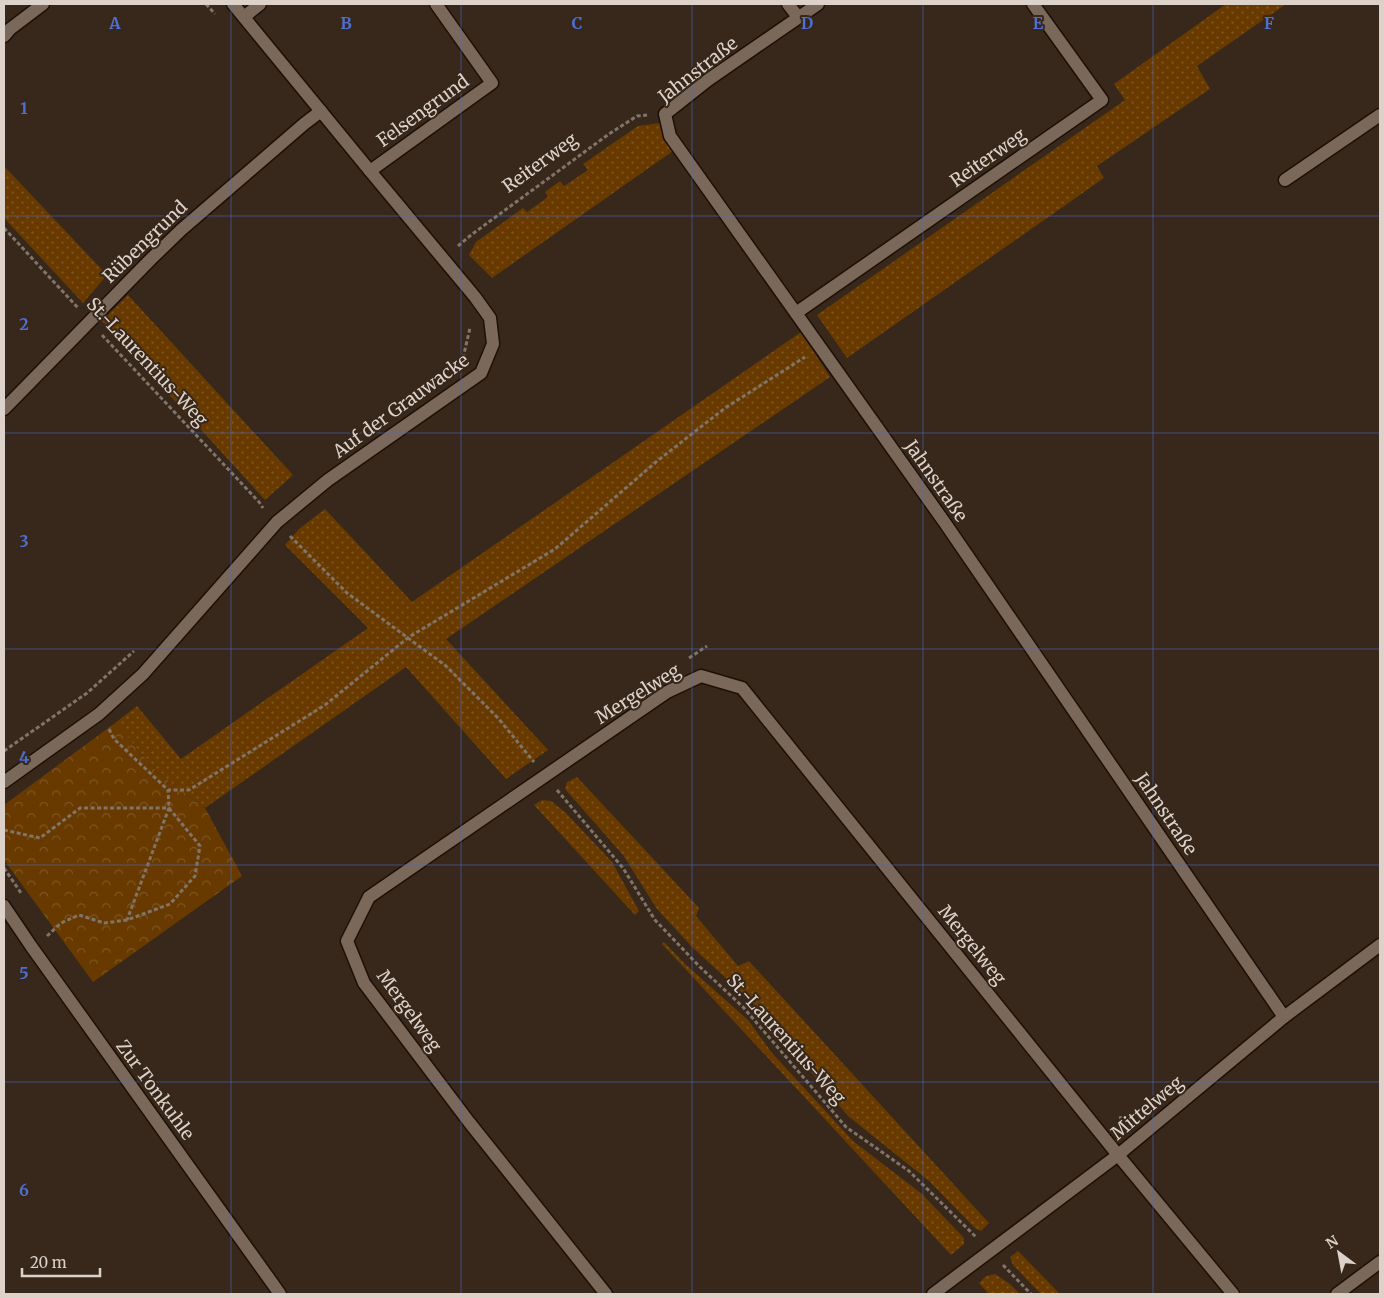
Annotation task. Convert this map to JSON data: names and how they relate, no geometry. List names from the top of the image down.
{
  "streets": {
    "street": [
      "Jahnstraße",
      "Felsengrund",
      "Reiterweg",
      "Rübengrund",
      "Auf der Grauwacke",
      "Mergelweg",
      "Zur Tonkuhle",
      "Mittelweg"
    ],
    "path": ["St.-Laurentius-Weg"]
  },
  "crossings": [
    ["Jahnstraße", "Reiterweg"],
    ["Jahnstraße", "Mittelweg"],
    ["Felsengrund", "Auf der Grauwacke"],
    ["Reiterweg", "Auf der Grauwacke"],
    ["Rübengrund", "St.-Laurentius-Weg"],
    ["Rübengrund", "Auf der Grauwacke"],
    ["Mergelweg", "Mittelweg"]
  ],
  "scale_bar": "20 m",
  "north": "top left",
  "grid": {
    "columns": [
      "A",
      "B",
      "C",
      "D",
      "E",
      "F"
    ],
    "rows": [
      "1",
      "2",
      "3",
      "4",
      "5",
      "6"
    ]
  }
}
